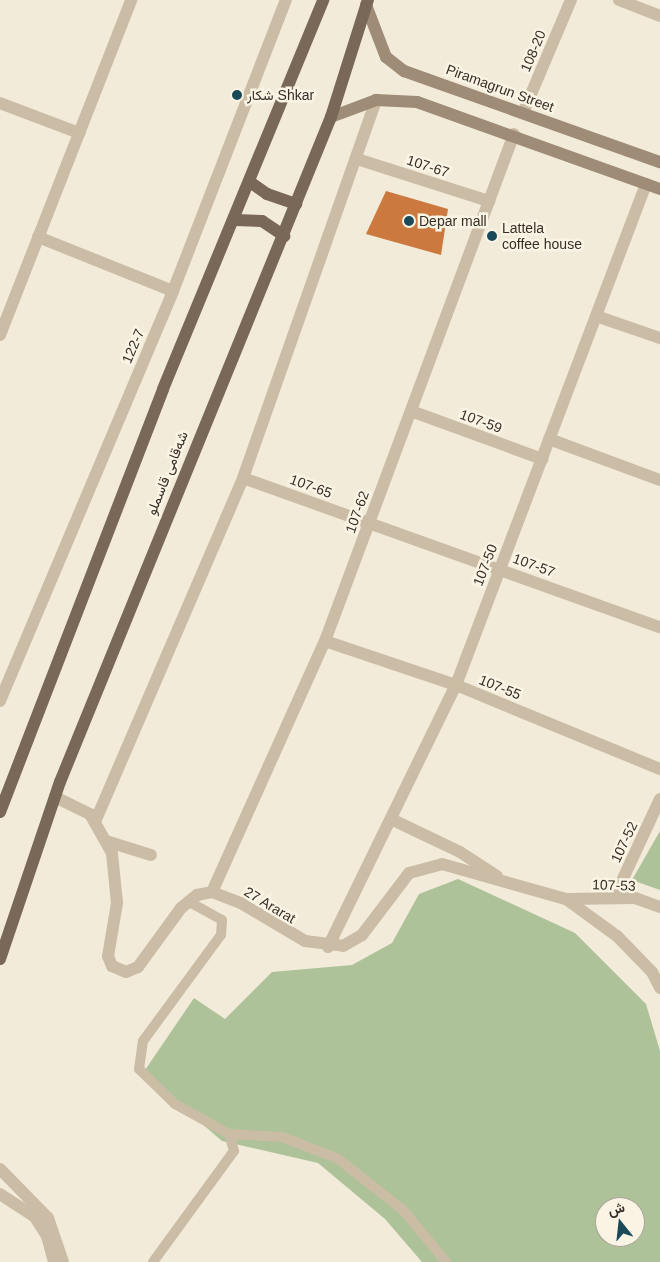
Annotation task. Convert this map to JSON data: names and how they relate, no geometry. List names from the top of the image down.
{
  "streets": {
    "main road": ["Piramagrun Street", "شەقامی قاسملو"],
    "street": [
      "108-20",
      "107-67",
      "122-7",
      "107-59",
      "107-65",
      "107-62",
      "107-50",
      "107-57",
      "107-55",
      "107-52",
      "107-53",
      "27 Ararat"
    ]
  },
  "crossings": [
    ["108-20", "Piramagrun Street"],
    ["Piramagrun Street", "شەقامی قاسملو"],
    ["107-67", "107-62"],
    ["107-59", "107-62"],
    ["107-59", "107-50"],
    ["107-65", "107-62"],
    ["107-65", "107-57"],
    ["107-62", "107-57"],
    ["107-62", "107-55"],
    ["107-62", "27 Ararat"],
    ["107-50", "107-57"],
    ["107-50", "107-55"],
    ["107-50", "27 Ararat"],
    ["107-52", "107-53"]
  ],
  "places": ["شکار Shkar", "Depar mall", "Lattela coffee house"],
  "north": "top"
}
